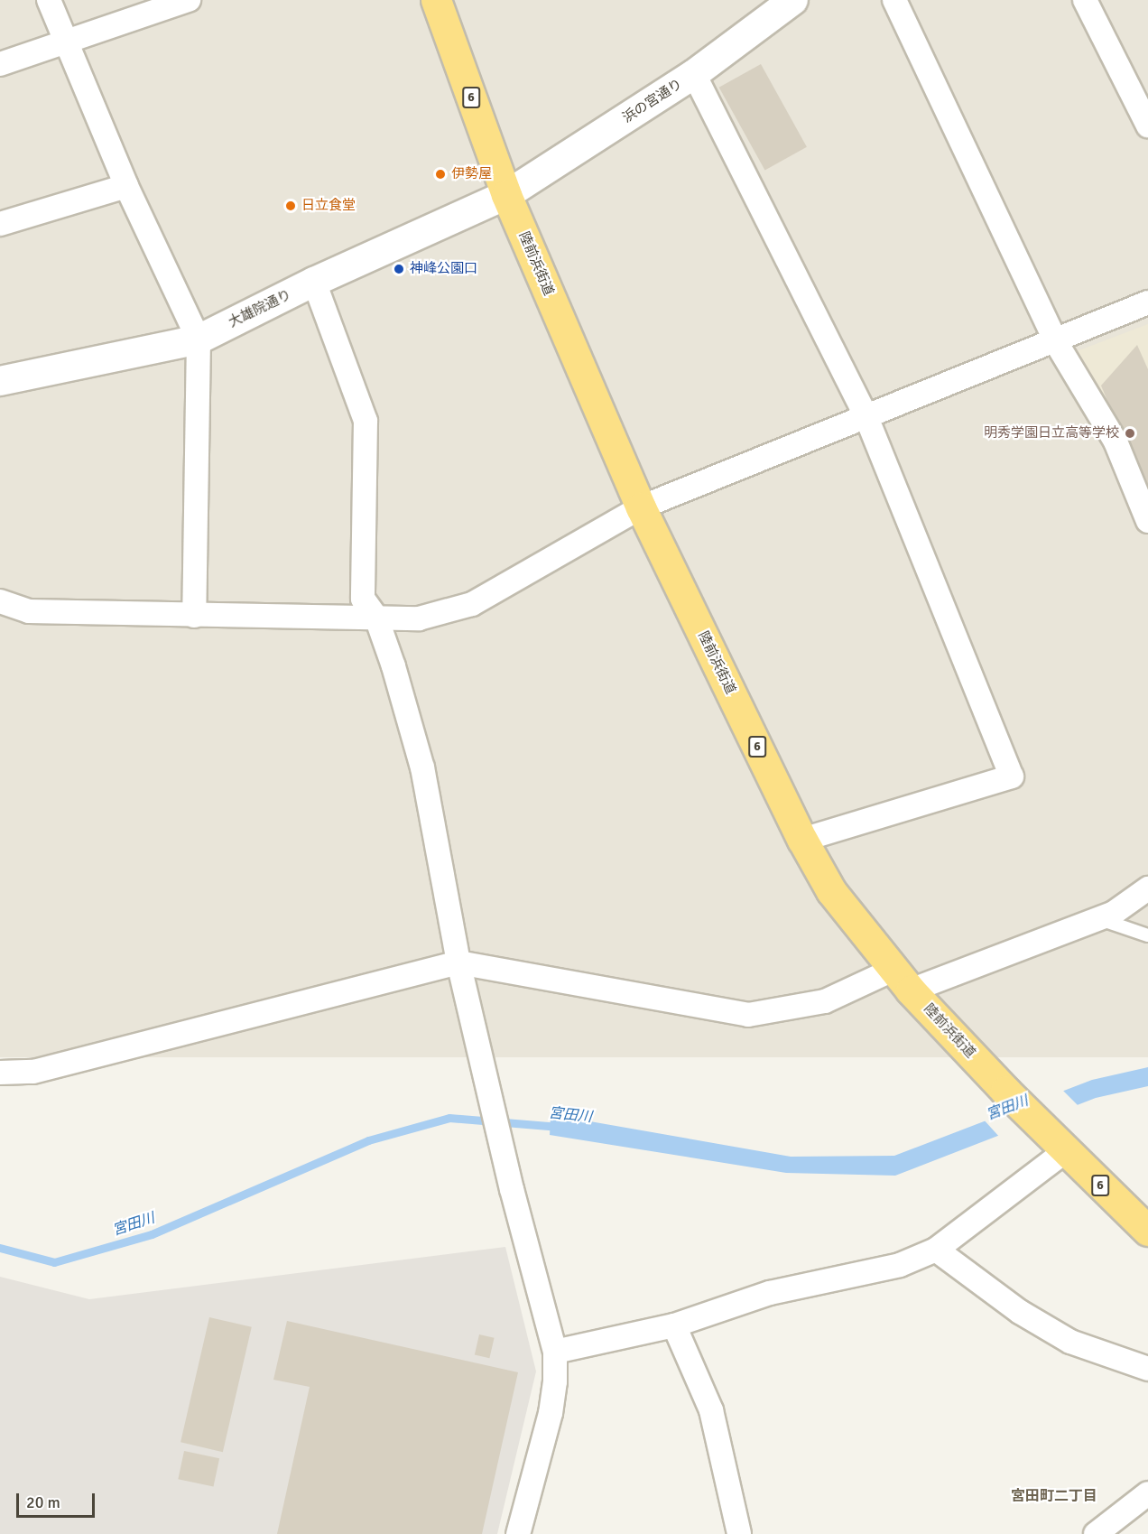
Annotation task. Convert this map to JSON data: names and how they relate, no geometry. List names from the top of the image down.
{
  "streets": {
    "highway": ["6", "陸前浜街道"],
    "street": ["浜の宮通り", "大雄院通り"]
  },
  "crossings": [
    ["浜の宮通り", "陸前浜街道"],
    ["浜の宮通り", "大雄院通り"],
    ["陸前浜街道", "大雄院通り"]
  ],
  "districts": ["宮田町二丁目"],
  "water": ["宮田川"],
  "places": [
    "伊勢屋",
    "日立食堂",
    "神峰公園口",
    "明秀学園日立高等学校"
  ],
  "scale_bar": "20 m"
}
